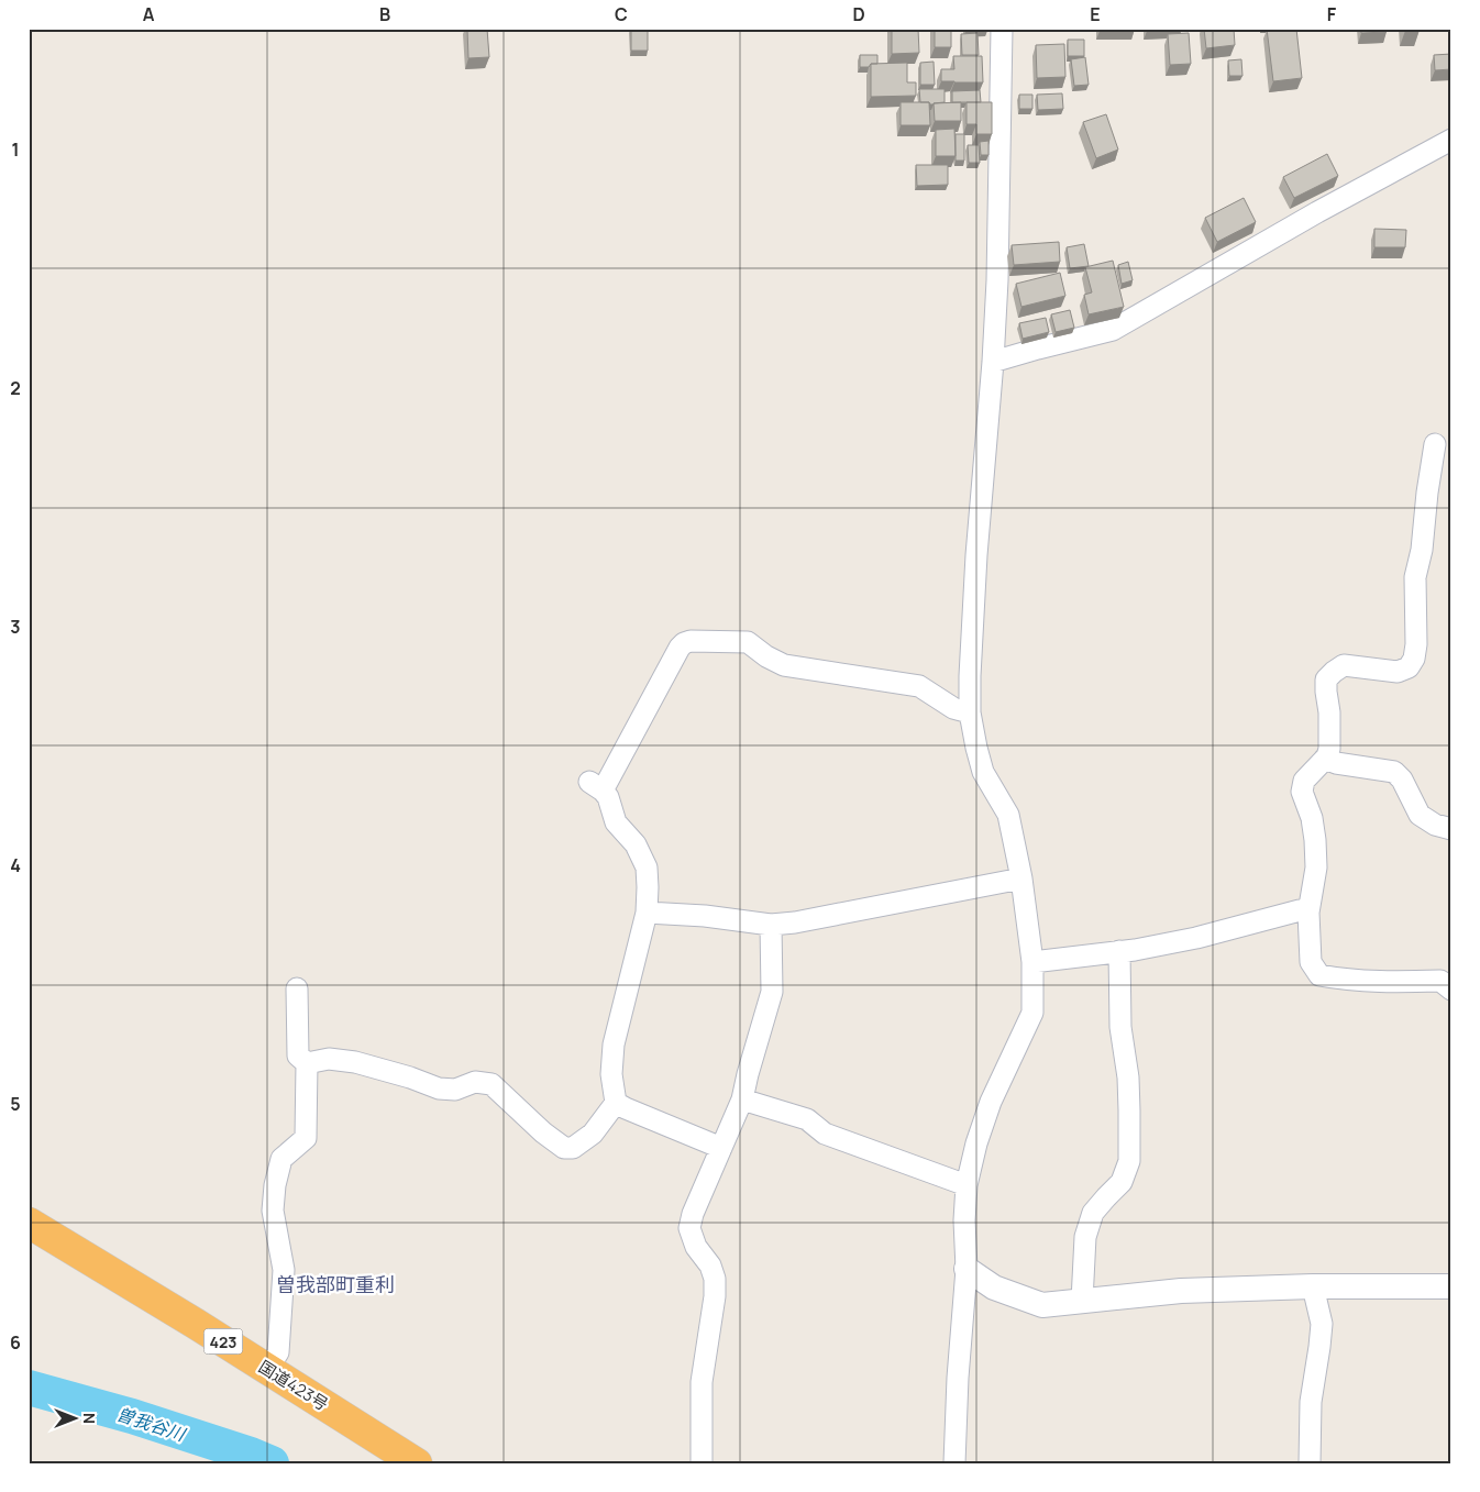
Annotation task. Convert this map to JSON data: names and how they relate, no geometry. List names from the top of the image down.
{
  "streets": {
    "highway": ["423", "国道423号"]
  },
  "districts": ["曽我部町重利"],
  "water": ["曽我谷川"],
  "north": "right",
  "grid": {
    "columns": [
      "A",
      "B",
      "C",
      "D",
      "E",
      "F"
    ],
    "rows": [
      "1",
      "2",
      "3",
      "4",
      "5",
      "6"
    ]
  }
}
